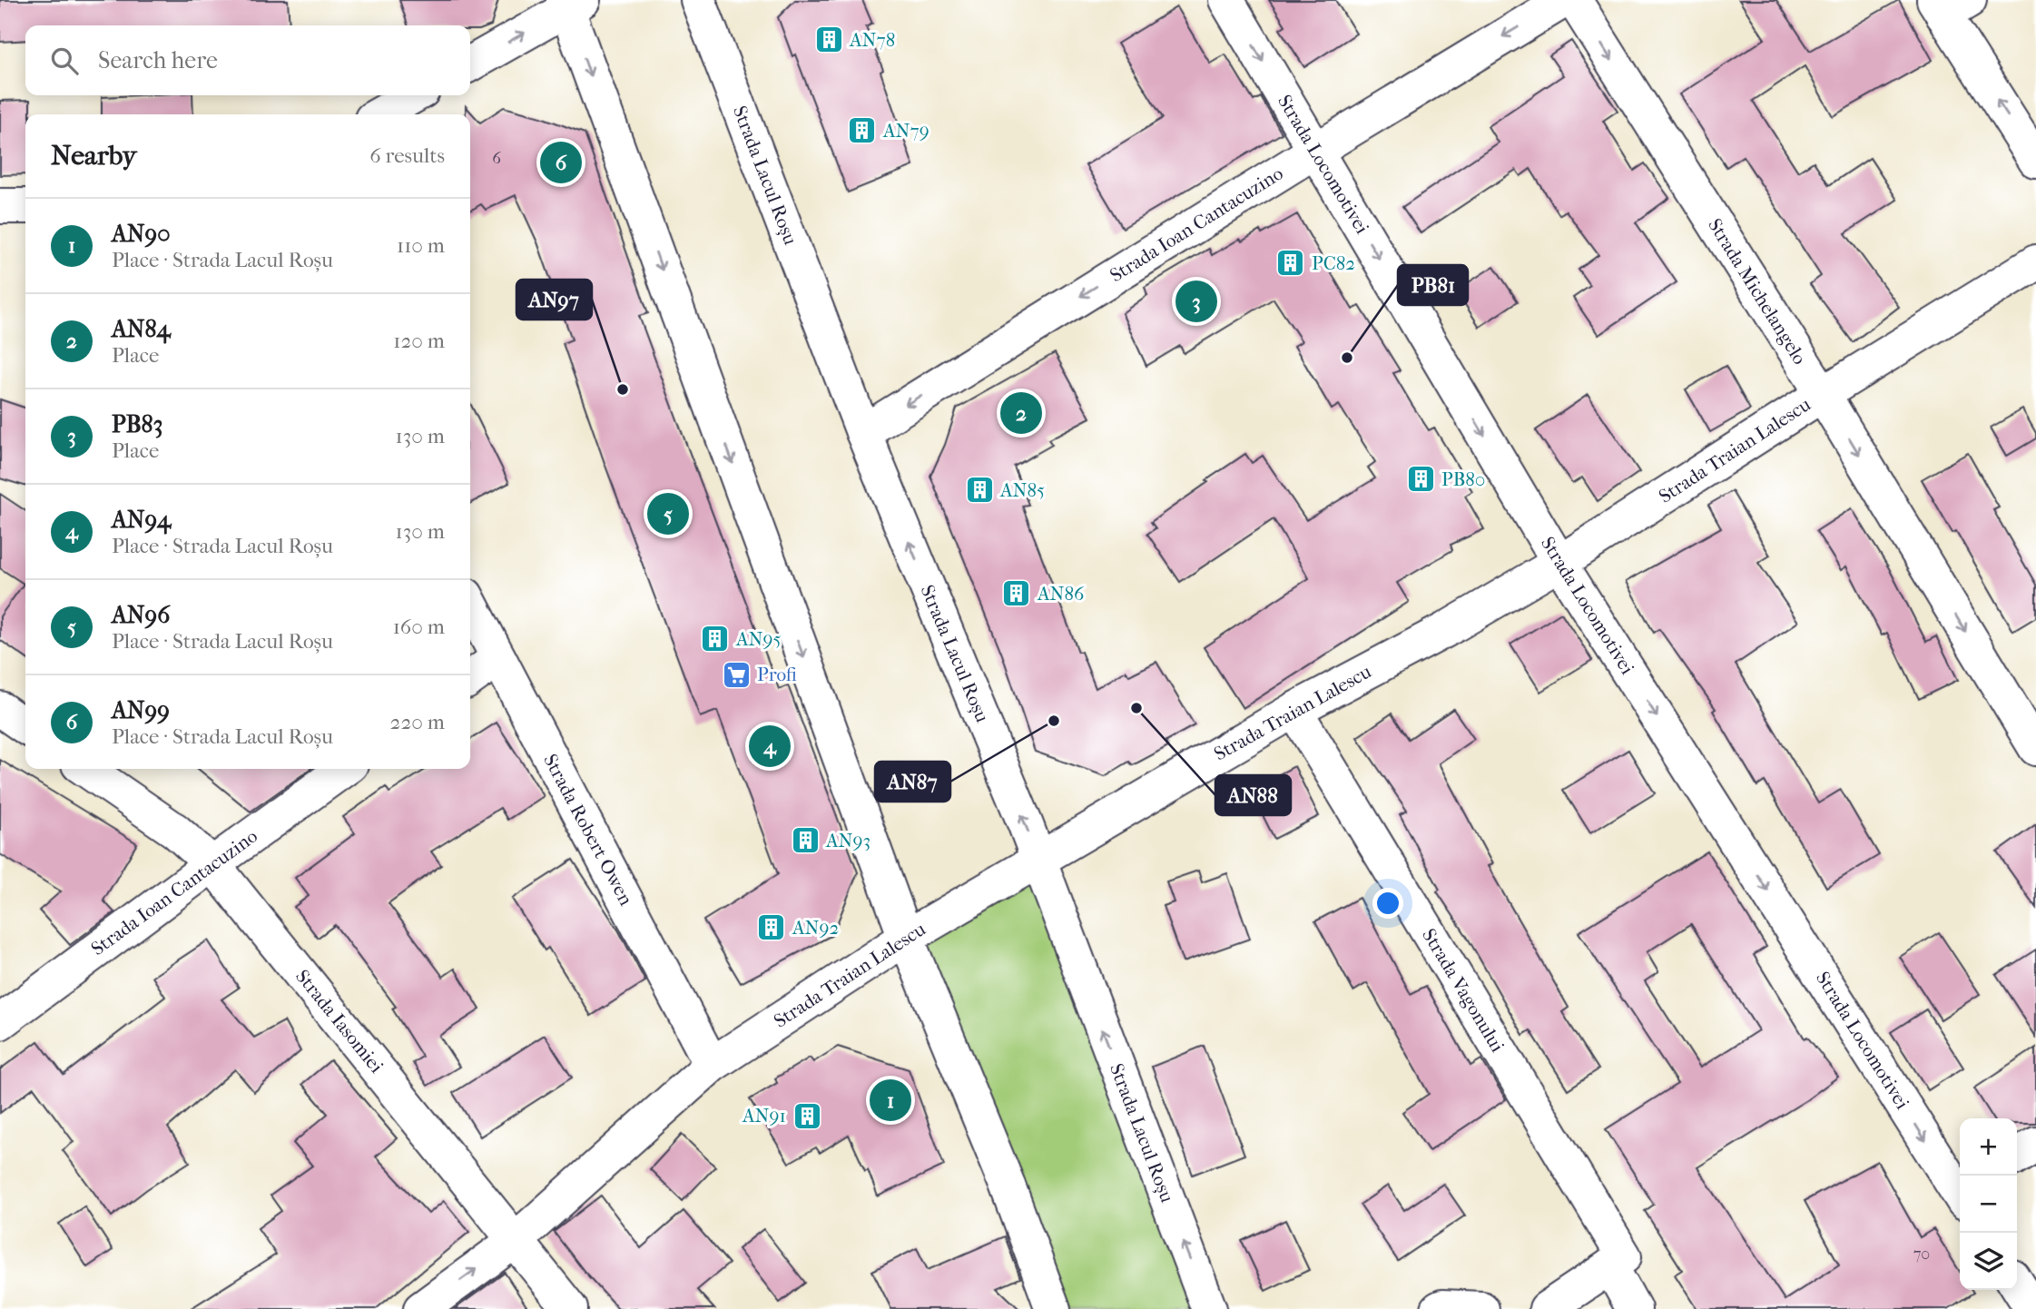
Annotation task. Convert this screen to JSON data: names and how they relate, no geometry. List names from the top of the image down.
{
  "streets": {
    "street": [
      "Strada Locomotivei",
      "Strada Lacul Roșu",
      "Strada Ioan Cantacuzino",
      "Strada Michelangelo",
      "Strada Traian Lalescu",
      "Strada Robert Owen",
      "Strada Vagonului",
      "Strada Iasomiei"
    ]
  },
  "crossings": [
    ["Strada Locomotivei", "Strada Ioan Cantacuzino"],
    ["Strada Locomotivei", "Strada Traian Lalescu"],
    ["Strada Lacul Roșu", "Strada Ioan Cantacuzino"],
    ["Strada Lacul Roșu", "Strada Traian Lalescu"],
    ["Strada Ioan Cantacuzino", "Strada Iasomiei"],
    ["Strada Michelangelo", "Strada Traian Lalescu"],
    ["Strada Traian Lalescu", "Strada Robert Owen"],
    ["Strada Traian Lalescu", "Strada Vagonului"],
    ["Strada Traian Lalescu", "Strada Iasomiei"]
  ],
  "one_way": ["Strada Locomotivei", "Strada Ioan Cantacuzino", "Strada Michelangelo"],
  "places": {
    "building": [
      "AN78",
      "AN79",
      "PC82",
      "PB80",
      "AN85",
      "AN86",
      "AN95",
      "AN93",
      "AN92",
      "AN91"
    ],
    "other": [
      "PB81",
      "AN97",
      "AN88",
      "AN87"
    ],
    "supermarket": ["Profi"]
  },
  "house_numbers": ["6", "70"],
  "page": {
    "search": "Search here",
    "heading": ["Nearby", "6 results"],
    "pins": [
      "6",
      "3",
      "2",
      "5",
      "4",
      "1"
    ],
    "list": [
      {
        "mark": "1",
        "name": "AN90",
        "note": "Place · Strada Lacul Roșu",
        "value": "110 m"
      },
      {
        "mark": "2",
        "name": "AN84",
        "note": "Place",
        "value": "120 m"
      },
      {
        "mark": "3",
        "name": "PB83",
        "note": "Place",
        "value": "130 m"
      },
      {
        "mark": "4",
        "name": "AN94",
        "note": "Place · Strada Lacul Roșu",
        "value": "130 m"
      },
      {
        "mark": "5",
        "name": "AN96",
        "note": "Place · Strada Lacul Roșu",
        "value": "160 m"
      },
      {
        "mark": "6",
        "name": "AN99",
        "note": "Place · Strada Lacul Roșu",
        "value": "220 m"
      }
    ],
    "map_buttons": ["+", "−"]
  }
}
